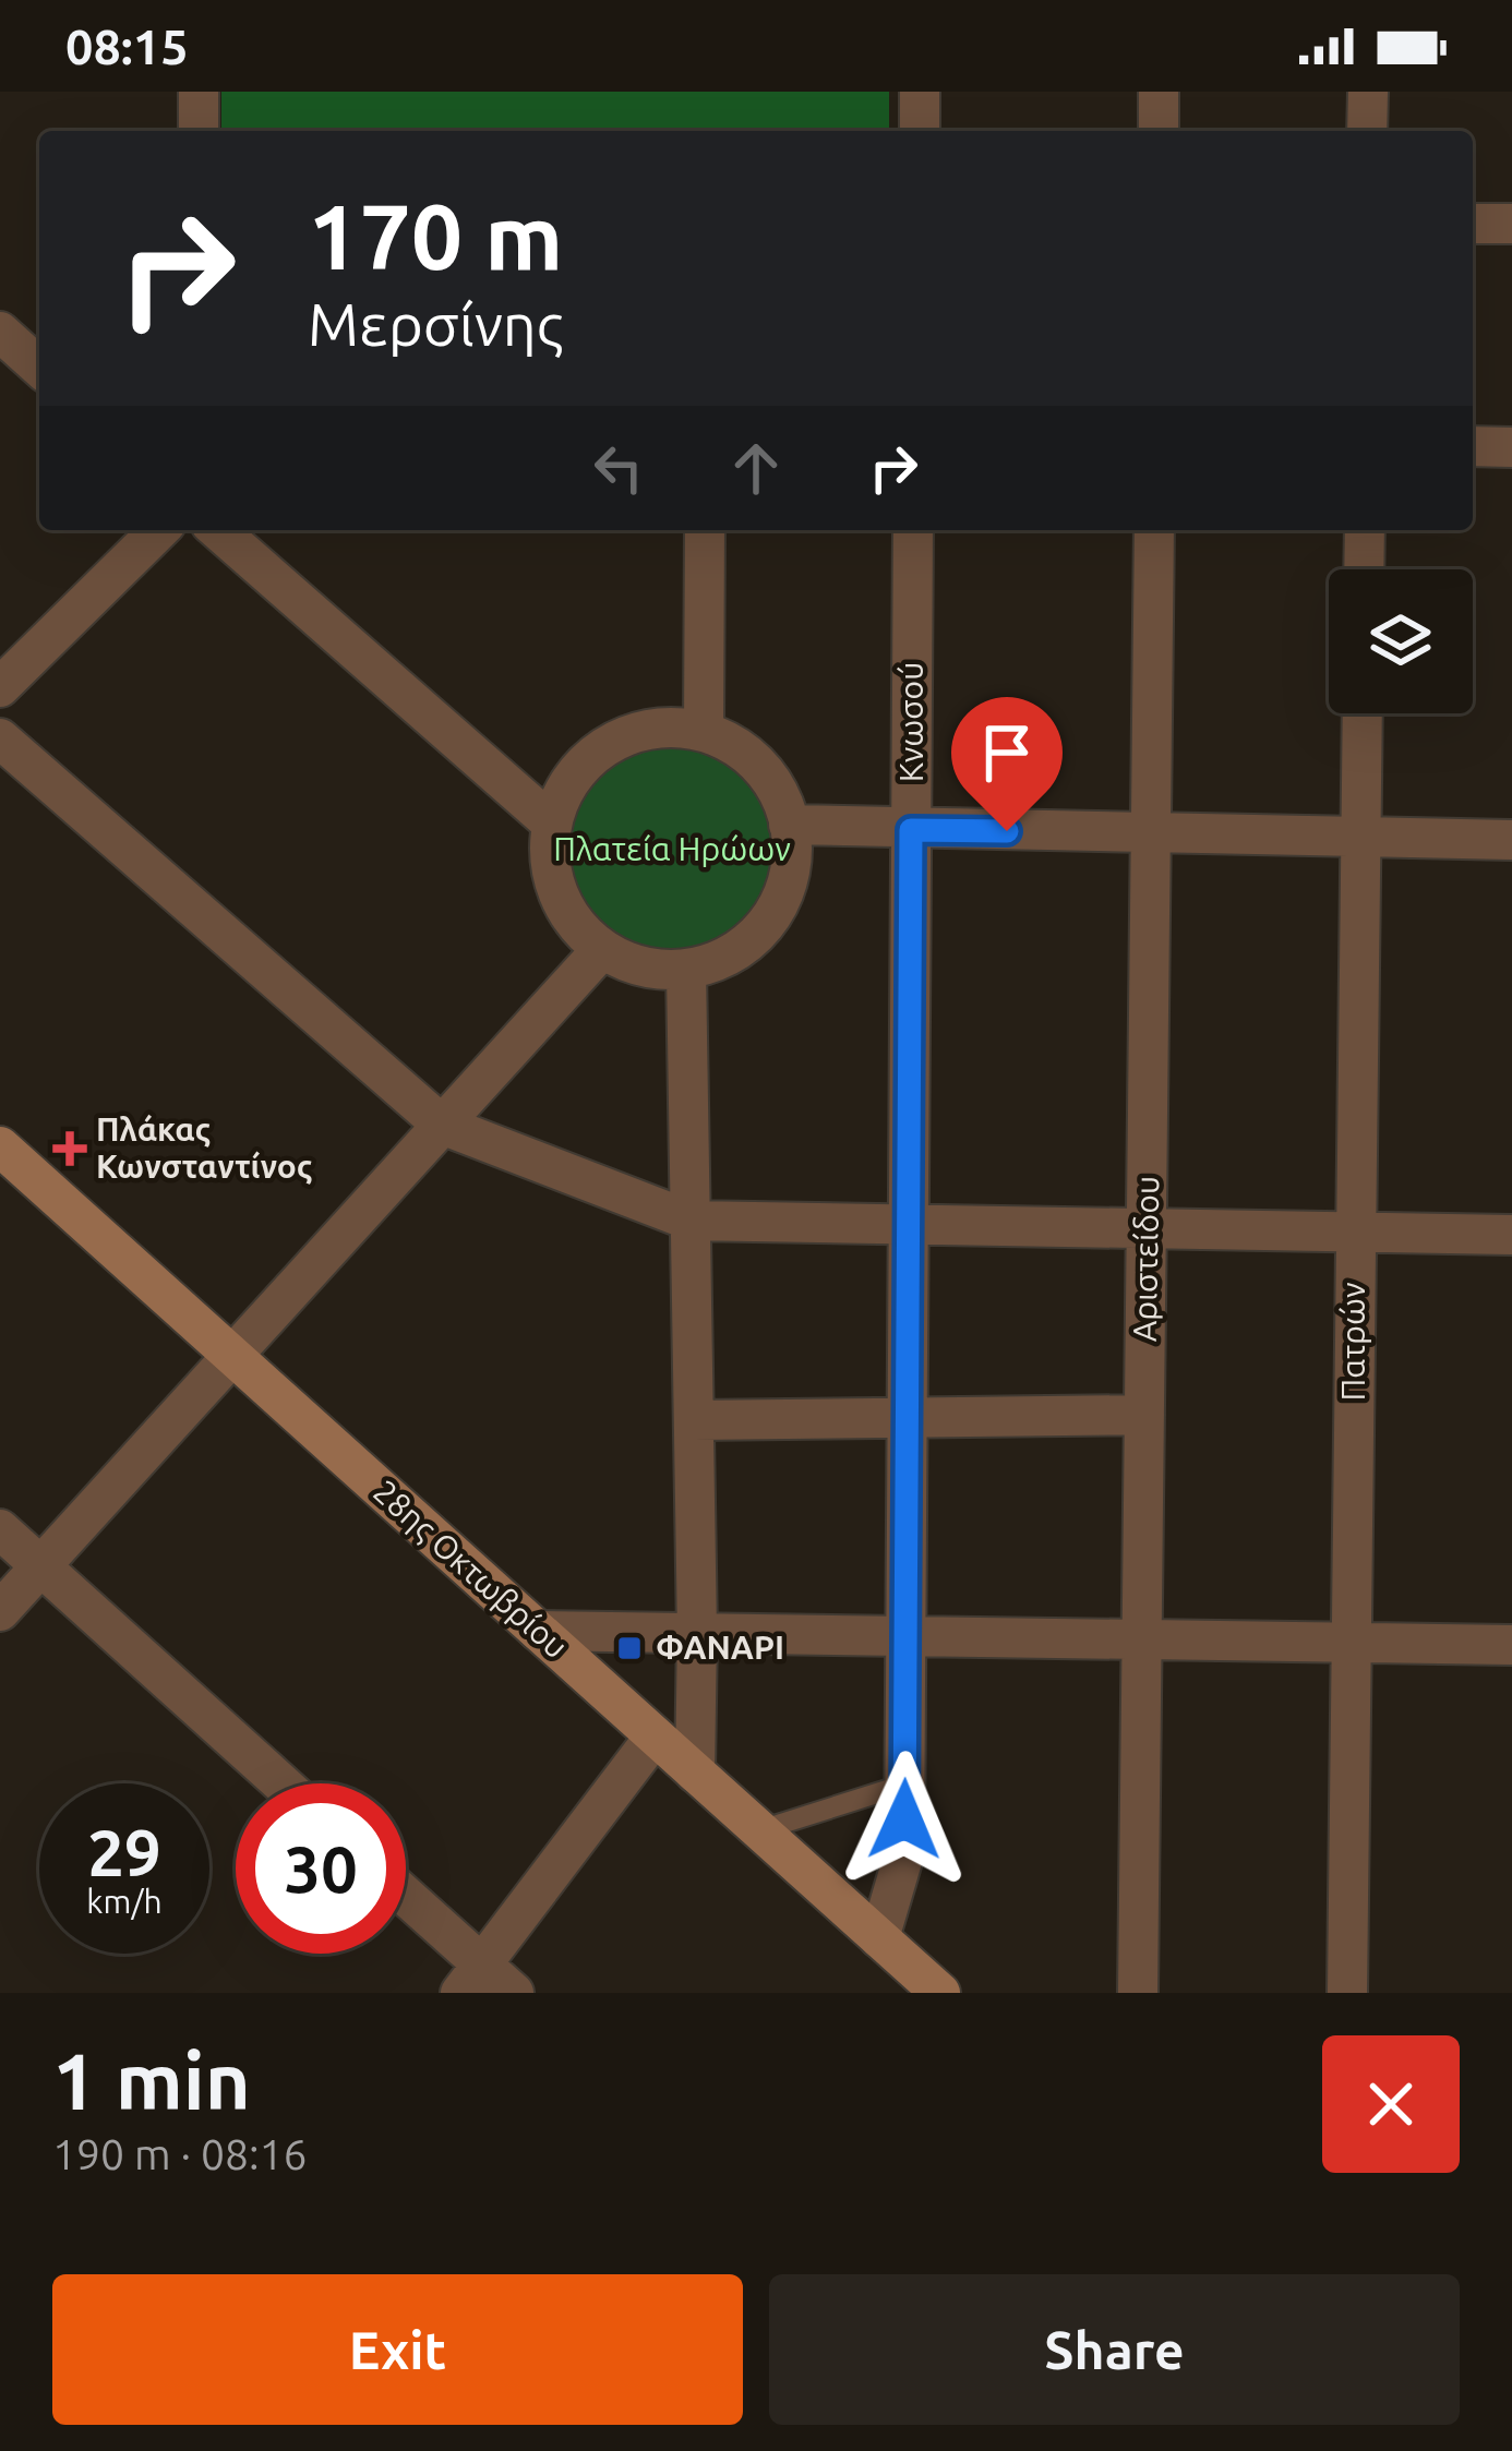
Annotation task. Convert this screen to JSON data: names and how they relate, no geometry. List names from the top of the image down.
{
  "streets": {
    "main road": ["28ης Οκτωβρίου"],
    "street": ["Κνωσού", "Αριστείδου", "Πατρών"]
  },
  "crossings": [
    ["Κνωσού", "28ης Οκτωβρίου"]
  ],
  "parks": ["Πλατεία Ηρώων"],
  "places": {
    "health": ["Πλάκας Κωνσταντίνος"],
    "transit": ["ΦΑΝΑΡΙ"]
  },
  "page": {
    "status": "08:15",
    "turn": ["170 m", "Μερσίνης"],
    "speed": "29 km/h",
    "limit": "30",
    "heading": ["1 min", "190 m · 08:16"],
    "buttons": ["Exit", "Share"]
  }
}
